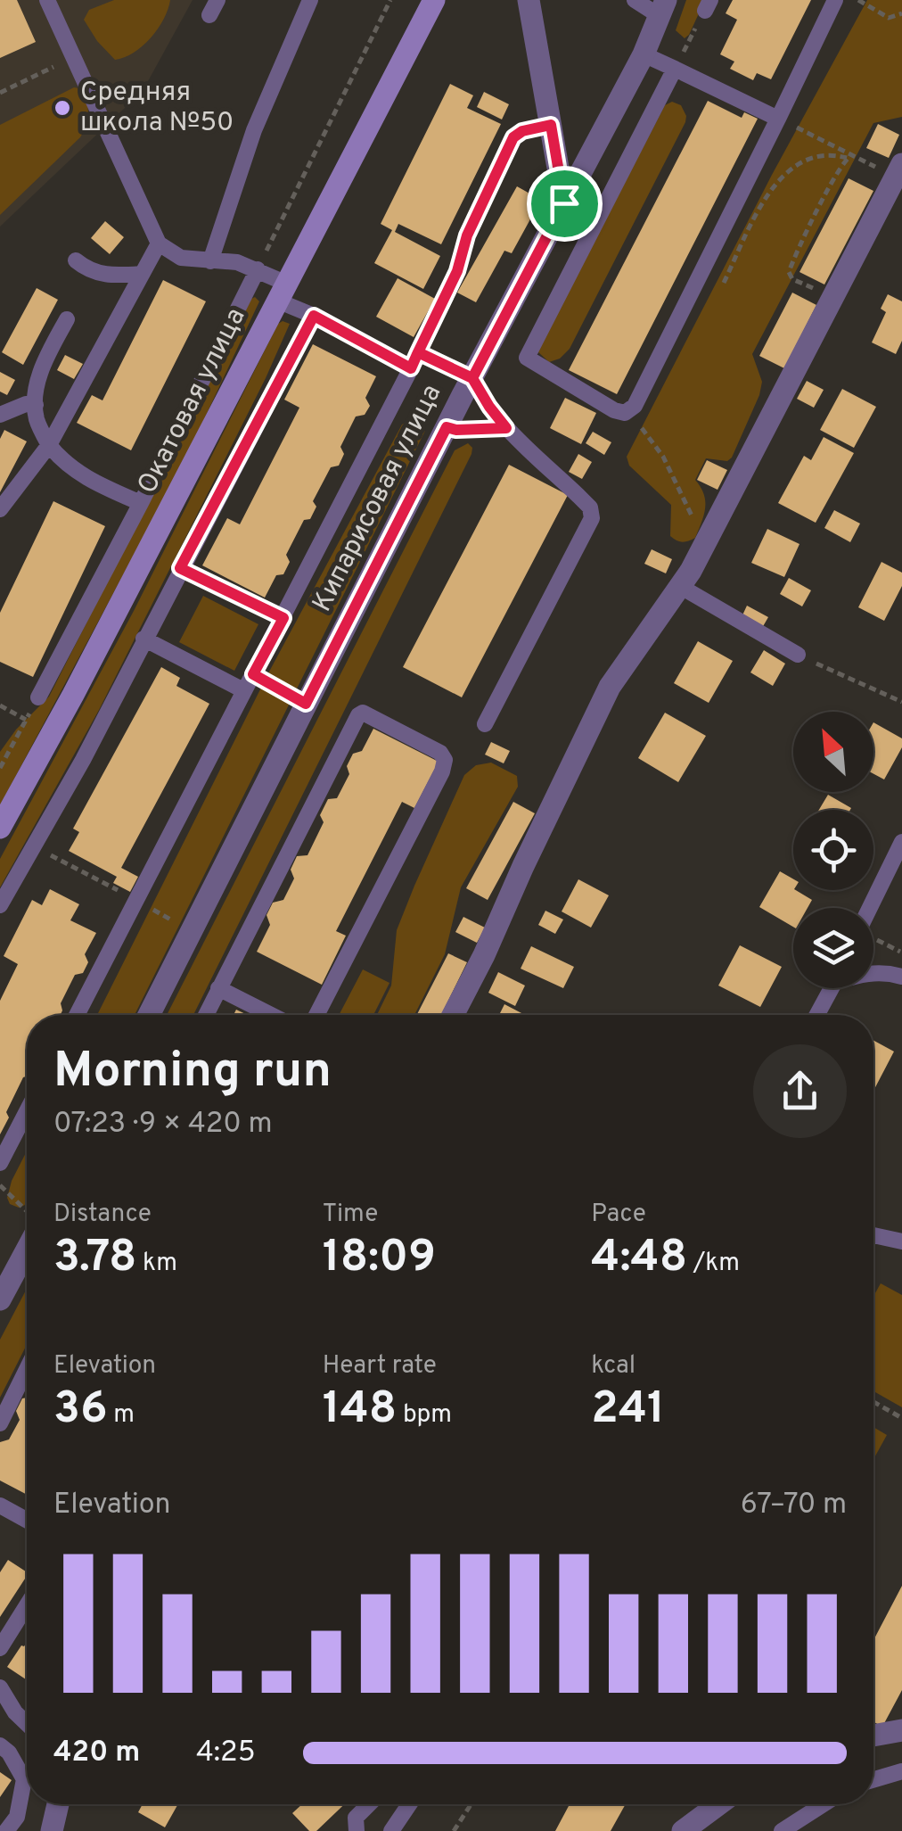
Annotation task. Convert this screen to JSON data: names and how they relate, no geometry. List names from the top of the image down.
{
  "streets": {
    "main road": ["Окатовая улица"],
    "street": ["Кипарисовая улица"]
  },
  "places": ["Средняя школа №50"],
  "north": "top left",
  "page": {
    "heading": ["Morning run", "07:23 · 9 × 420 m"],
    "stats": [
      ["Distance", "3.78 km"],
      ["Time", "18:09"],
      ["Pace", "4:48 /km"],
      ["Elevation", "36 m"],
      ["Heart rate", "148 bpm"],
      ["kcal", "241"]
    ],
    "chart": ["Elevation", "67–70 m"],
    "list": [
      {
        "name": "420 m",
        "note": "4:25"
      }
    ]
  }
}
